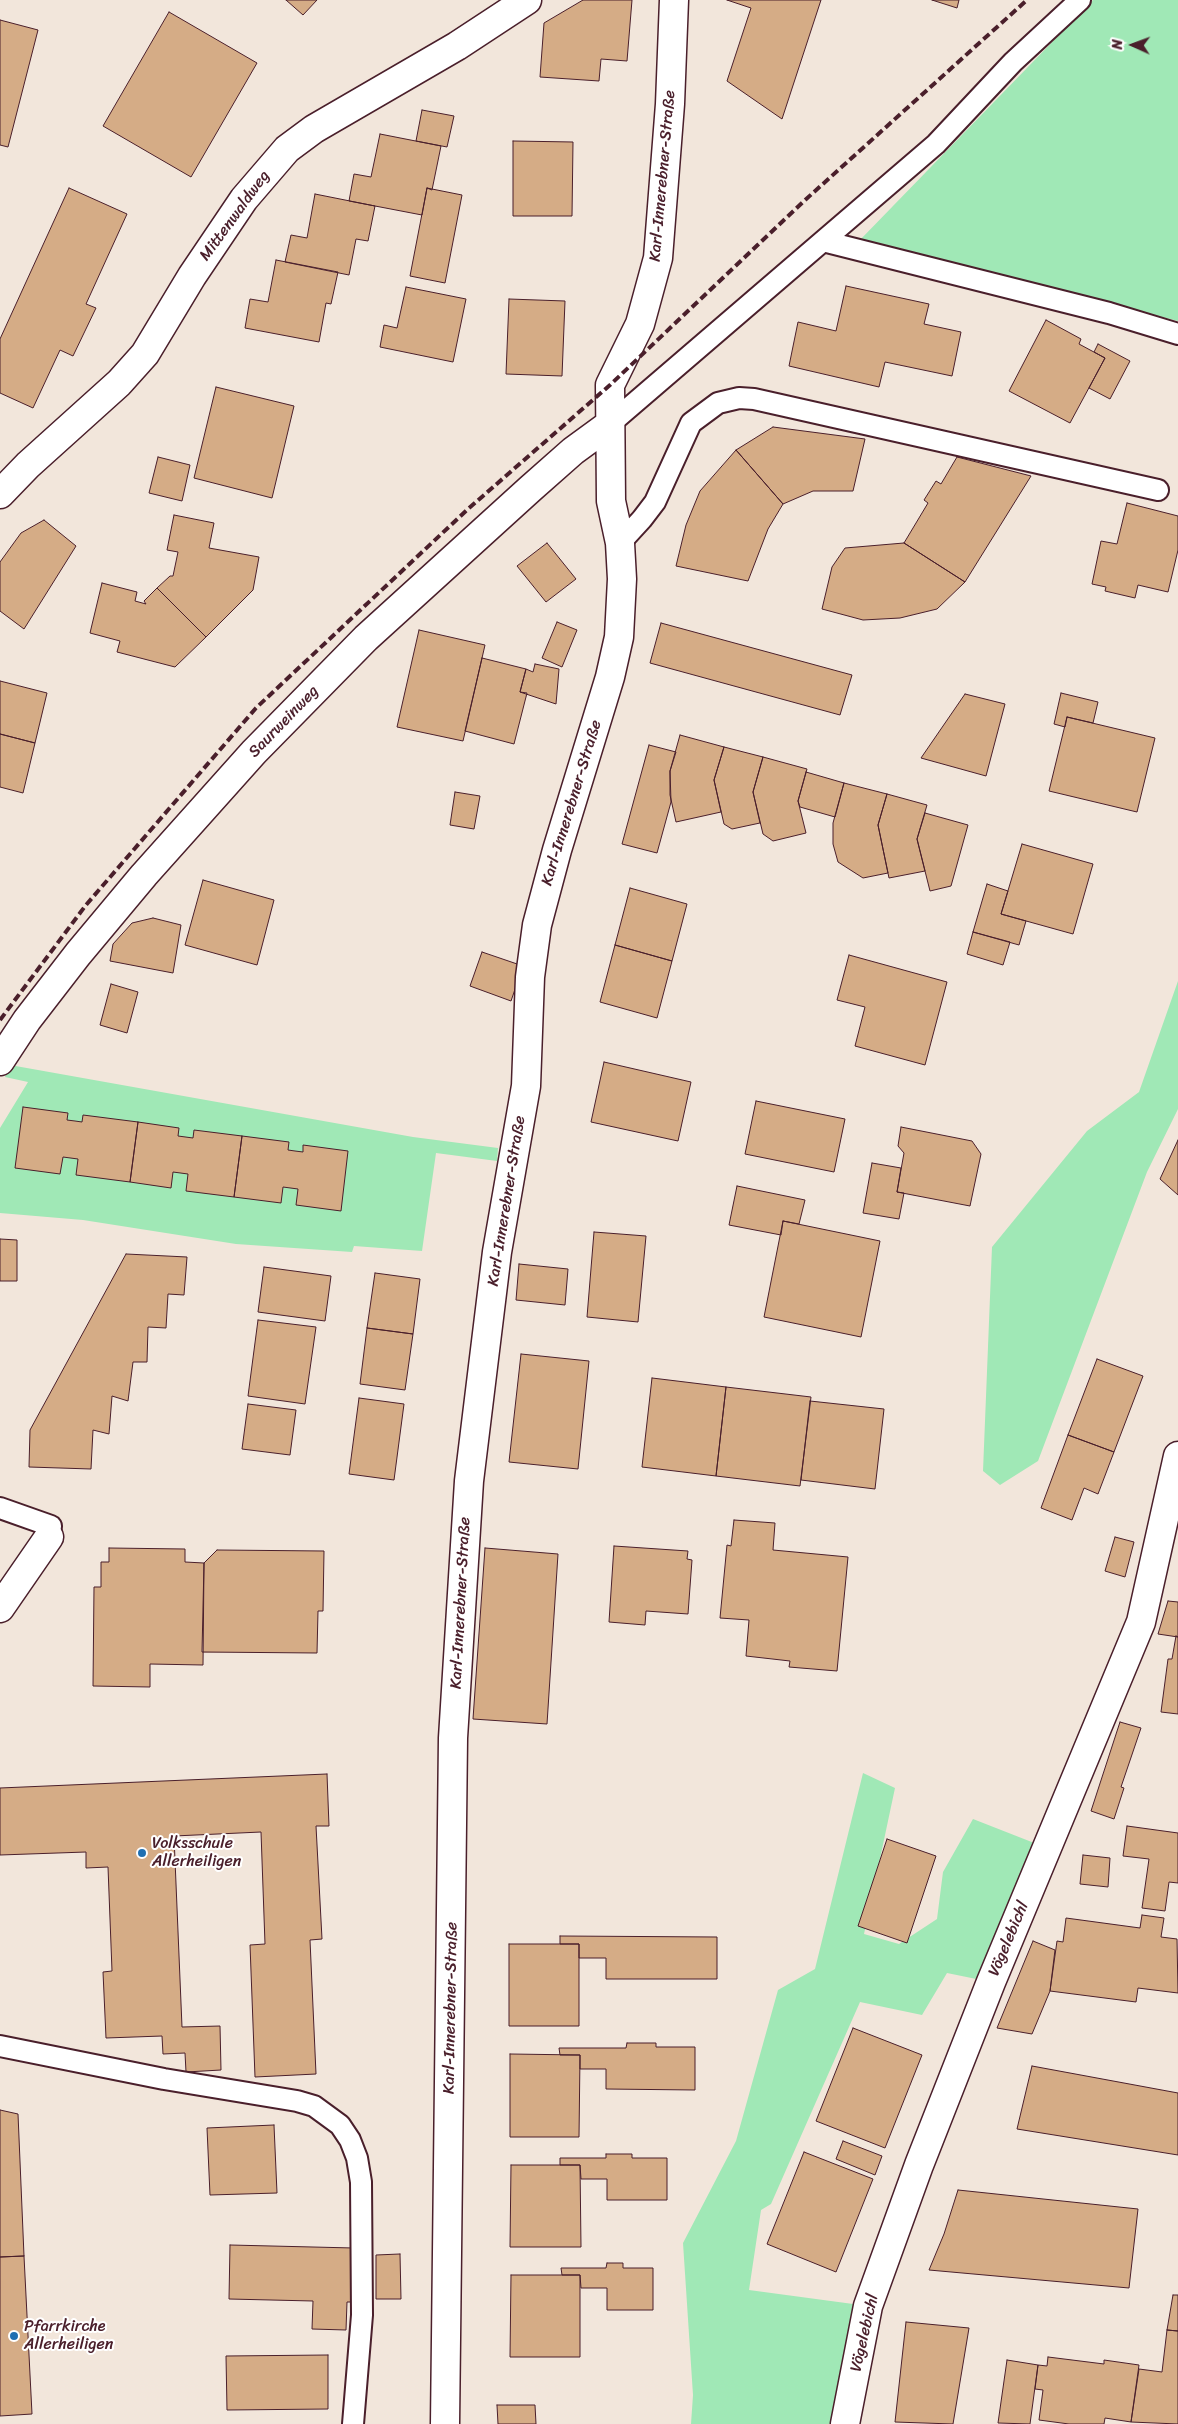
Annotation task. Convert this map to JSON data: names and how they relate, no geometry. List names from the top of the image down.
{
  "streets": {
    "street": [
      "Karl-Innerebner-Straße",
      "Mittenwaldweg",
      "Saurweinweg",
      "Vögelebichl"
    ]
  },
  "crossings": [
    ["Karl-Innerebner-Straße", "Saurweinweg"]
  ],
  "places": ["Volksschule Allerheiligen", "Pfarrkirche Allerheiligen"],
  "north": "left"
}
